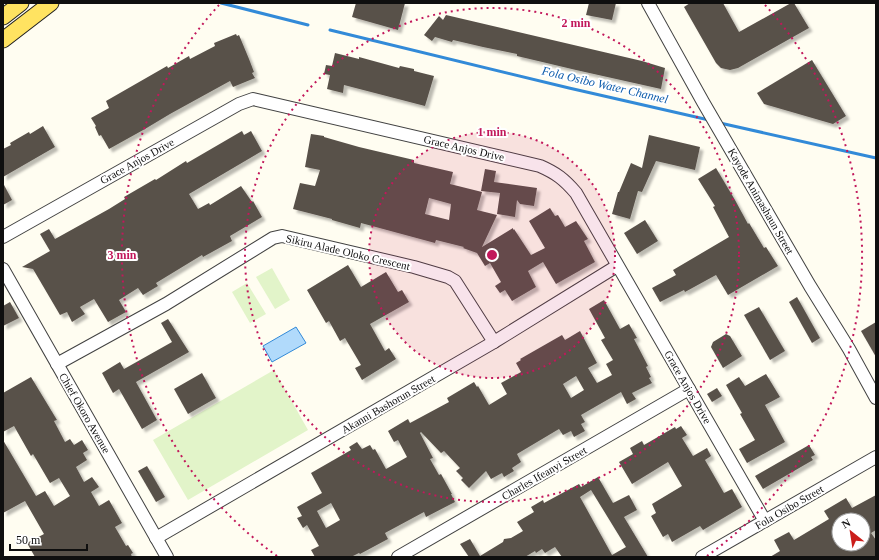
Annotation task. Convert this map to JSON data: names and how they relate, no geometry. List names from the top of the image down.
{
  "streets": {
    "street": [
      "Grace Anjos Drive",
      "Kayode Animashaun Street",
      "Sikiru Alade Oloko Crescent",
      "Akanni Bashorun Street",
      "Chief Okoro Avenue",
      "Charles Ifeanyi Street",
      "Fola Osibo Street"
    ]
  },
  "crossings": [
    ["Grace Anjos Drive", "Akanni Bashorun Street"],
    ["Grace Anjos Drive", "Charles Ifeanyi Street"],
    ["Grace Anjos Drive", "Fola Osibo Street"],
    ["Sikiru Alade Oloko Crescent", "Akanni Bashorun Street"],
    ["Sikiru Alade Oloko Crescent", "Chief Okoro Avenue"],
    ["Akanni Bashorun Street", "Chief Okoro Avenue"]
  ],
  "water": ["Fola Osibo Water Channel"],
  "scale_bar": "50 m",
  "north": "top left",
  "rings": ["2 min", "1 min", "3 min"]
}
